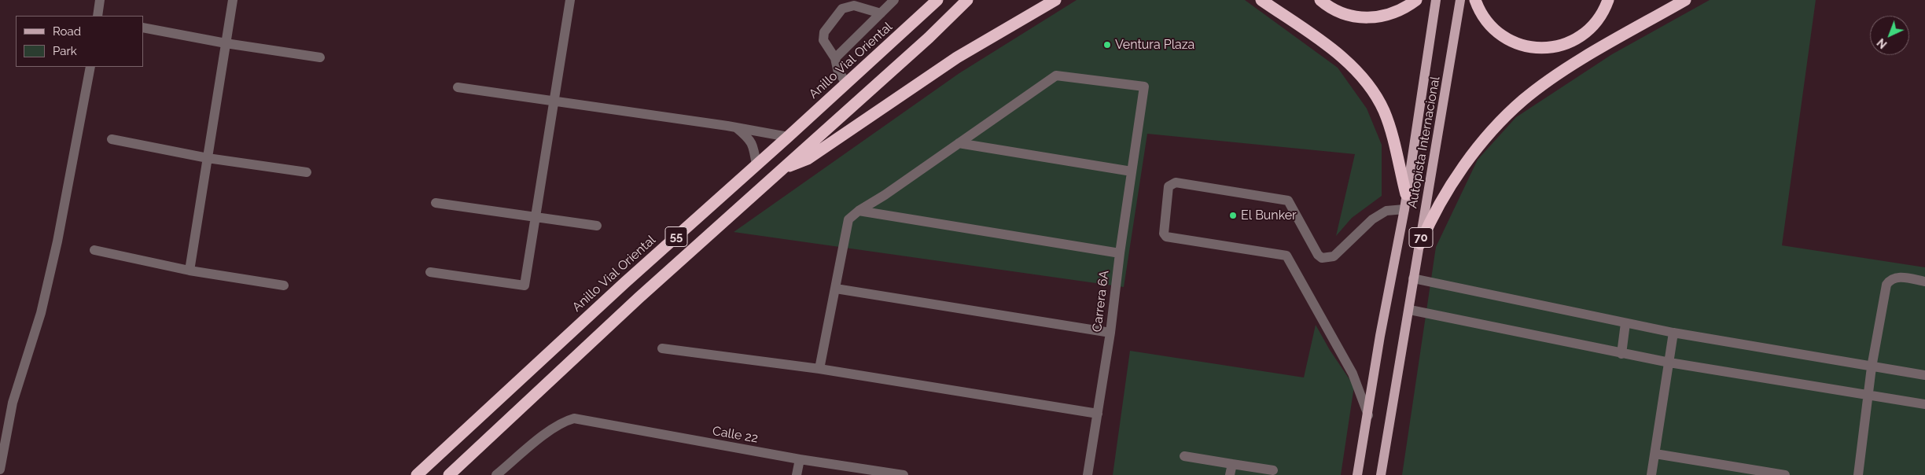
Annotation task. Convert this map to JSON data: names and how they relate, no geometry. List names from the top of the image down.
{
  "streets": {
    "highway": ["Anillo Vial Oriental", "55"],
    "main road": ["Autopista Internacional", "70"],
    "street": ["Carrera 6A", "Calle 22"]
  },
  "places": ["Ventura Plaza", "El Bunker"],
  "legend": ["Road", "Park"],
  "north": "bottom left"
}
